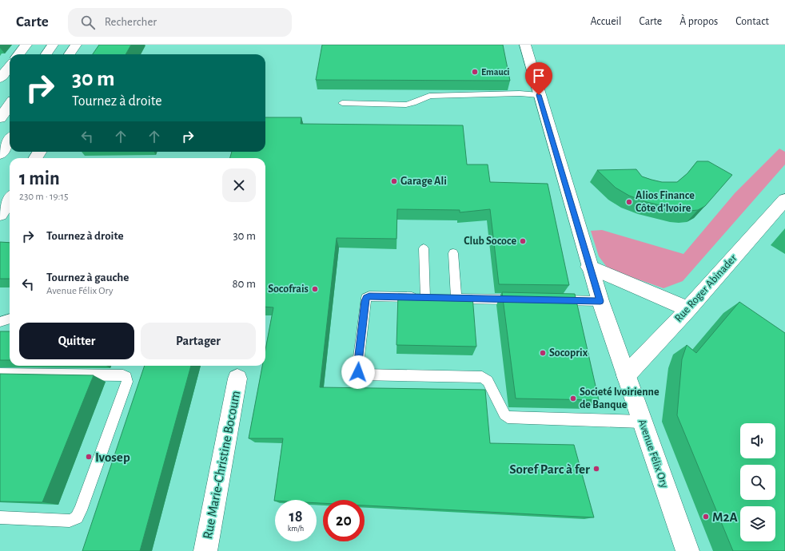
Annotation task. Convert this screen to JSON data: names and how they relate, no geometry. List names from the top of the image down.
{
  "streets": {
    "street": ["Rue Roger Abinader", "Avenue Félix Ory", "Rue Marie-Christine Bocoum"]
  },
  "crossings": [
    ["Rue Roger Abinader", "Avenue Félix Ory"]
  ],
  "places": [
    "Emauci",
    "Garage Ali",
    "Alios Finance Côte d’Ivoire",
    "Club Sococe",
    "Socofrais",
    "Socoprix",
    "Societé Ivoirienne de Banque",
    "Ivosep",
    "Soref Parc à fer",
    "M2A"
  ],
  "page": {
    "header": "Carte",
    "search": "Rechercher",
    "nav": [
      "Accueil",
      "Carte",
      "À propos",
      "Contact"
    ],
    "turn": ["30 m", "Tournez à droite"],
    "heading": ["1 min", "230 m · 19:15"],
    "list": [
      {
        "name": "Tournez à droite",
        "value": "30 m"
      },
      {
        "name": "Tournez à gauche",
        "note": "Avenue Félix Ory",
        "value": "80 m"
      }
    ],
    "buttons": ["Quitter", "Partager"],
    "speed": "18 km/h",
    "limit": "20"
  }
}
